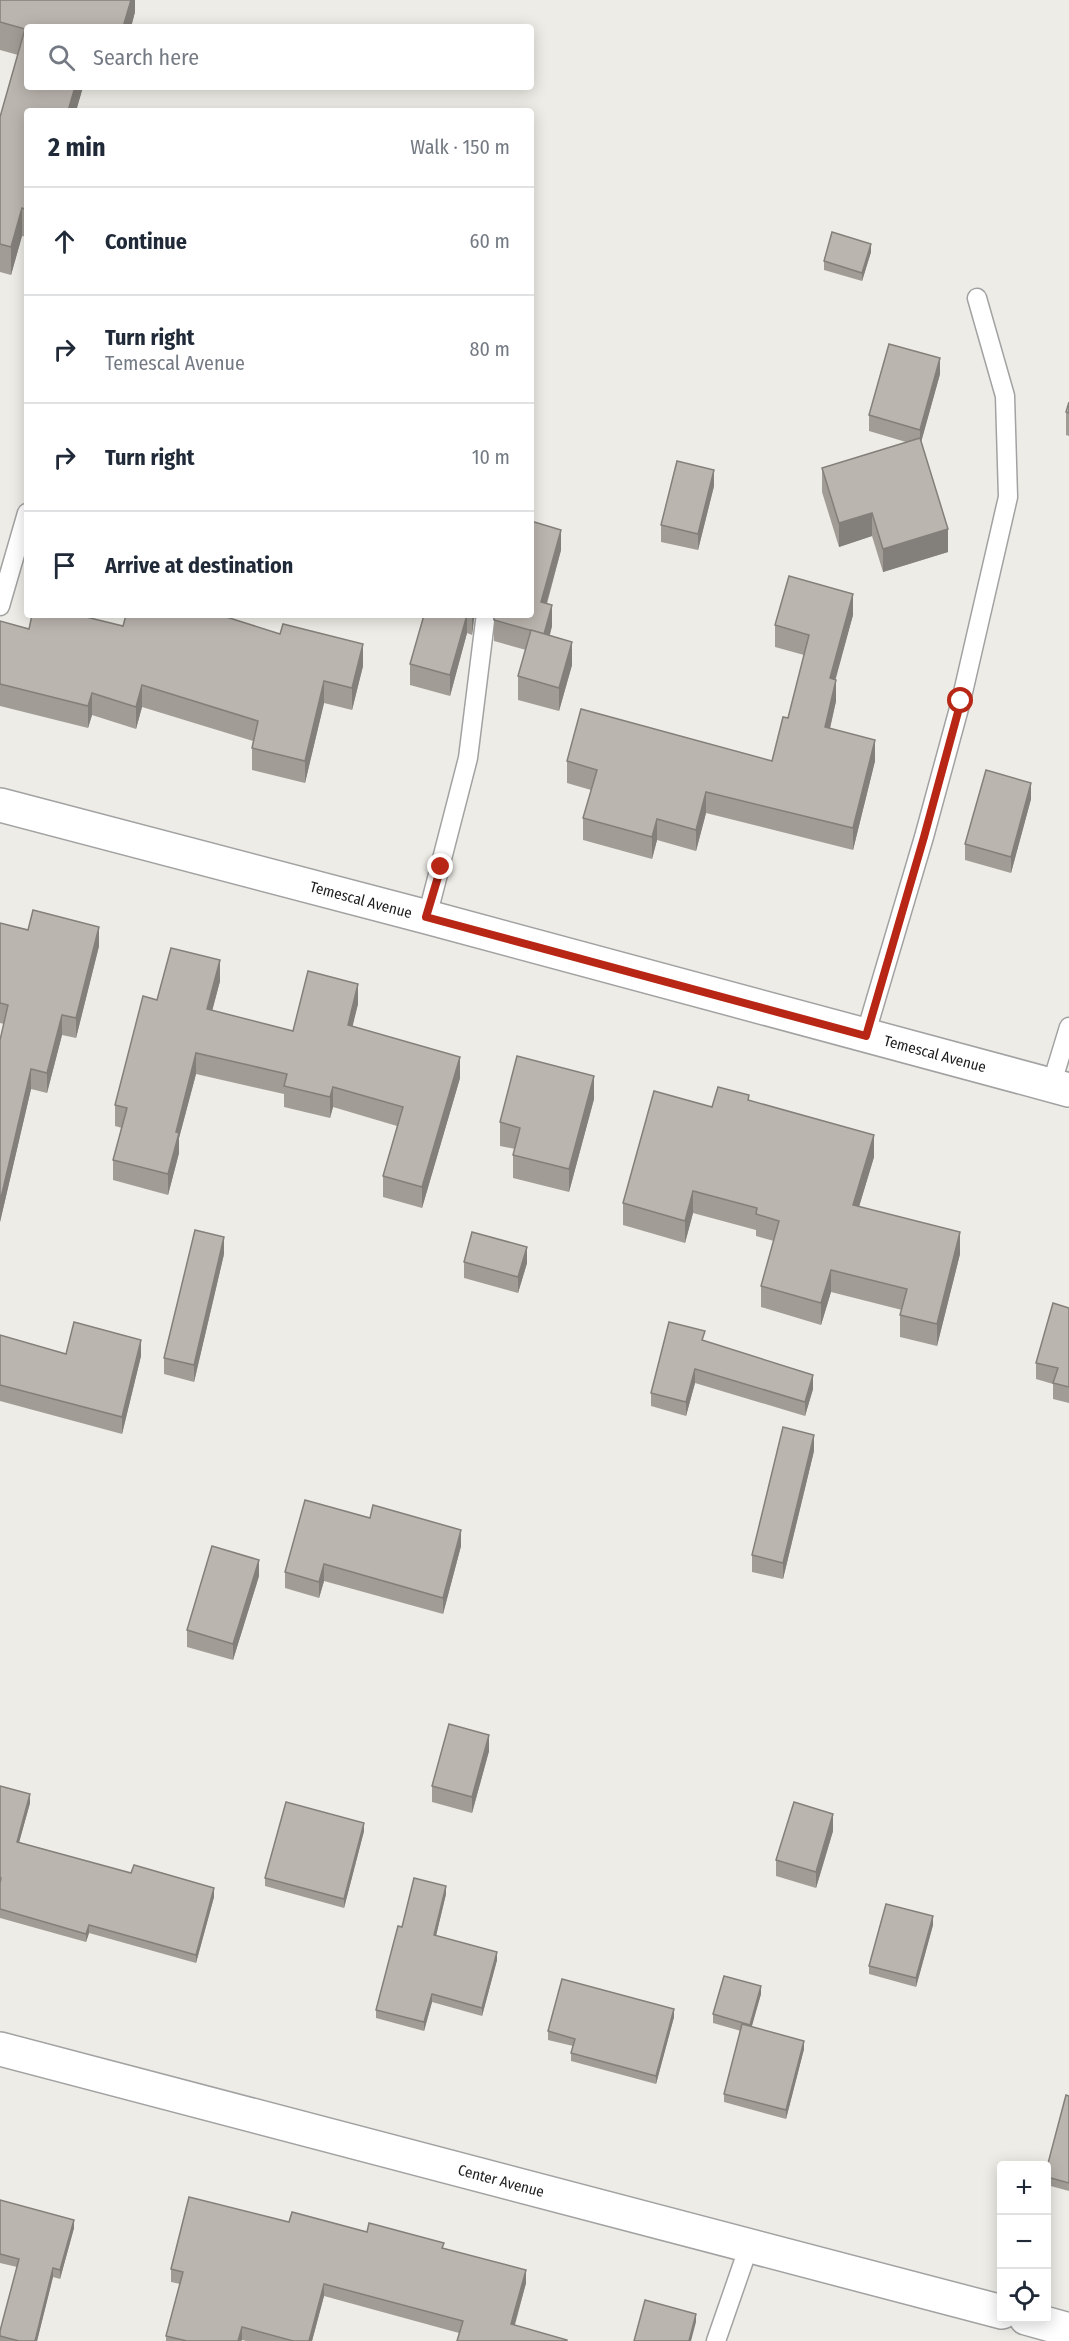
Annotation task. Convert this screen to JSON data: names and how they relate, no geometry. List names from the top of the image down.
{
  "streets": {
    "street": ["Temescal Avenue", "Center Avenue"]
  },
  "page": {
    "search": "Search here",
    "heading": ["2 min", "Walk · 150 m"],
    "list": [
      ["Continue", "60 m"],
      ["Turn right", "Temescal Avenue", "80 m"],
      ["Turn right", "10 m"],
      "Arrive at destination"
    ],
    "map_buttons": ["+", "−"]
  }
}
